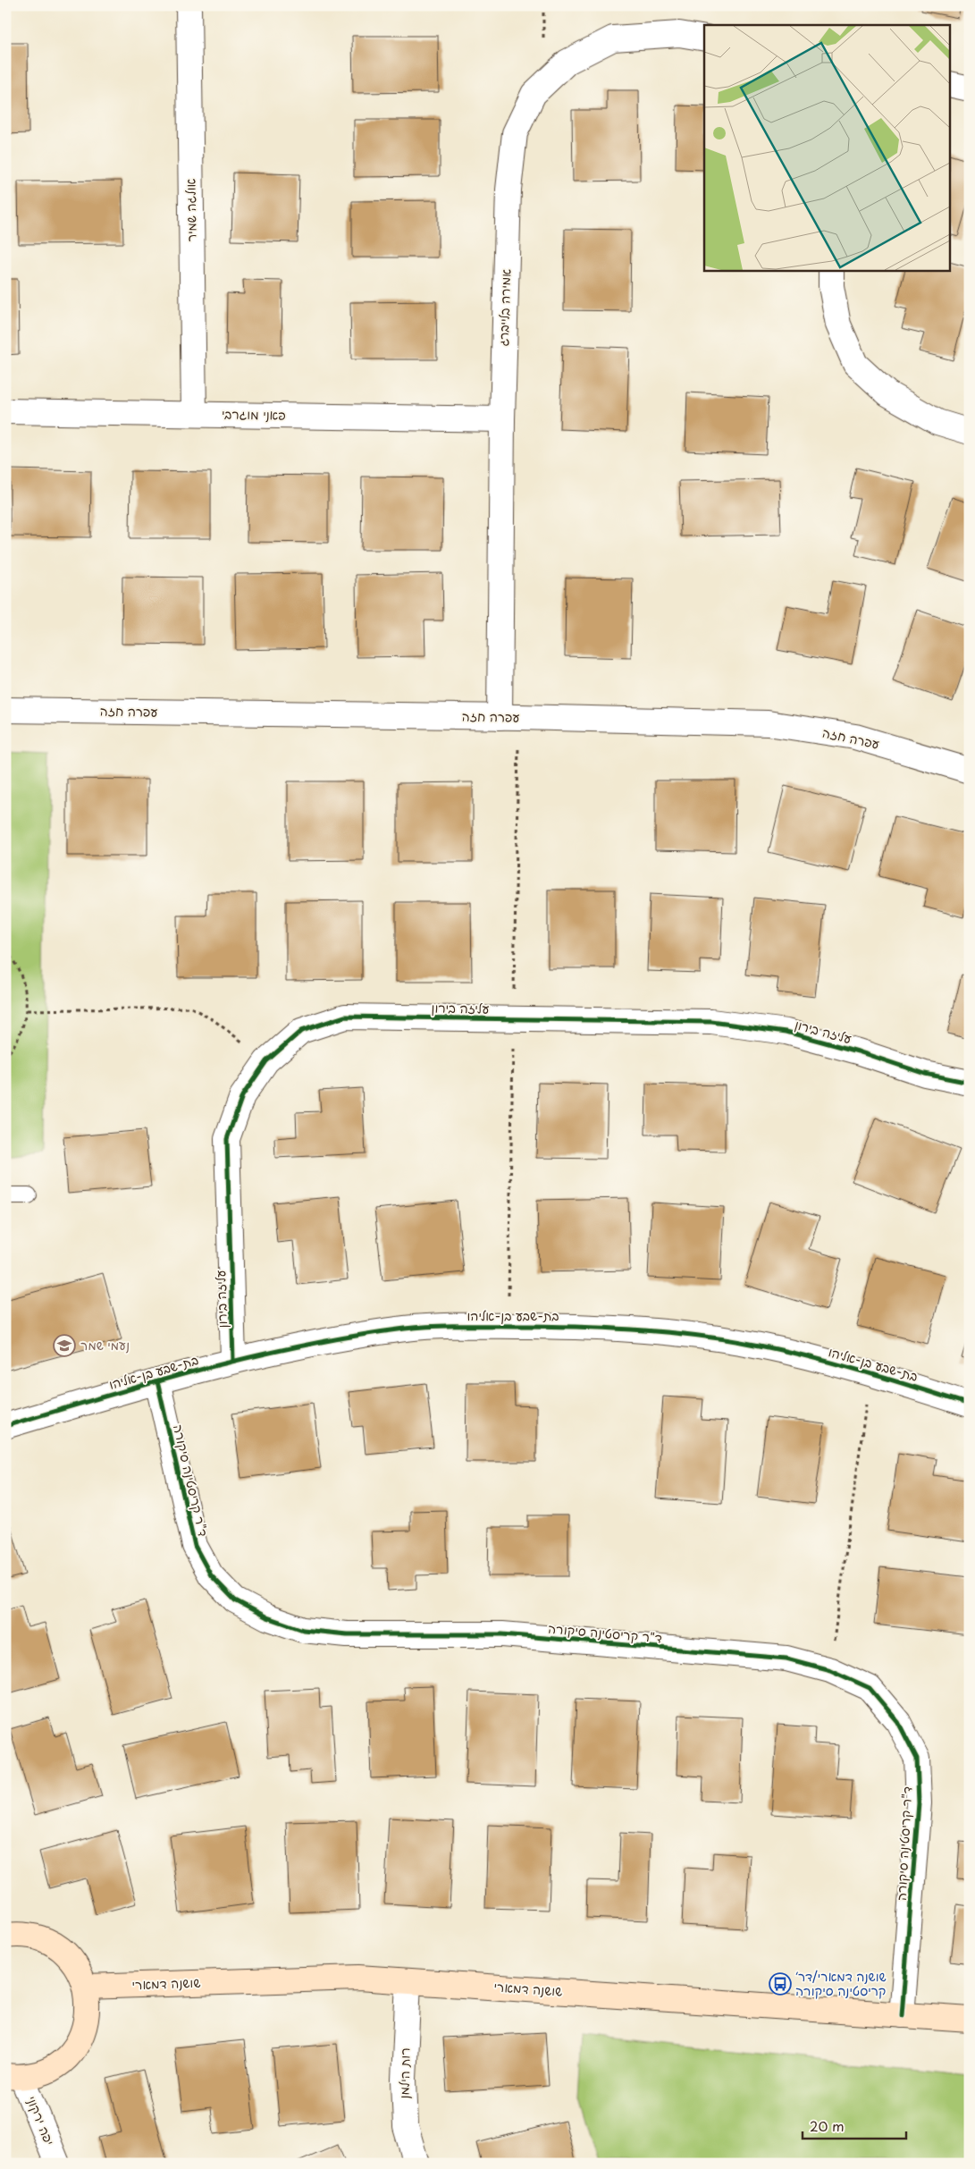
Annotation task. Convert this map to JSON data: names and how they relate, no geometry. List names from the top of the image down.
{
  "streets": {
    "street": [
      "אולגה שמיר",
      "אמירה בלייברג",
      "פאני מוגרבי",
      "עפרה חזה",
      "עליזה בירון",
      "בת-שבע בן-אליהו",
      "ד\"ר קריסטינה סיקורה",
      "שושנה דמארי",
      "רות הילמן",
      "יפה ירקוני"
    ]
  },
  "crossings": [
    ["אולגה שמיר", "פאני מוגרבי"],
    ["אמירה בלייברג", "פאני מוגרבי"],
    ["אמירה בלייברג", "עפרה חזה"],
    ["עליזה בירון", "בת-שבע בן-אליהו"],
    ["בת-שבע בן-אליהו", "ד\"ר קריסטינה סיקורה"],
    ["ד\"ר קריסטינה סיקורה", "שושנה דמארי"],
    ["שושנה דמארי", "רות הילמן"]
  ],
  "places": {
    "school or university": ["נעמי שמר"],
    "bus stop": ["שושנה דמארי/דר׳ קריסטינה סיקורה"]
  },
  "scale_bar": "20 m"
}
